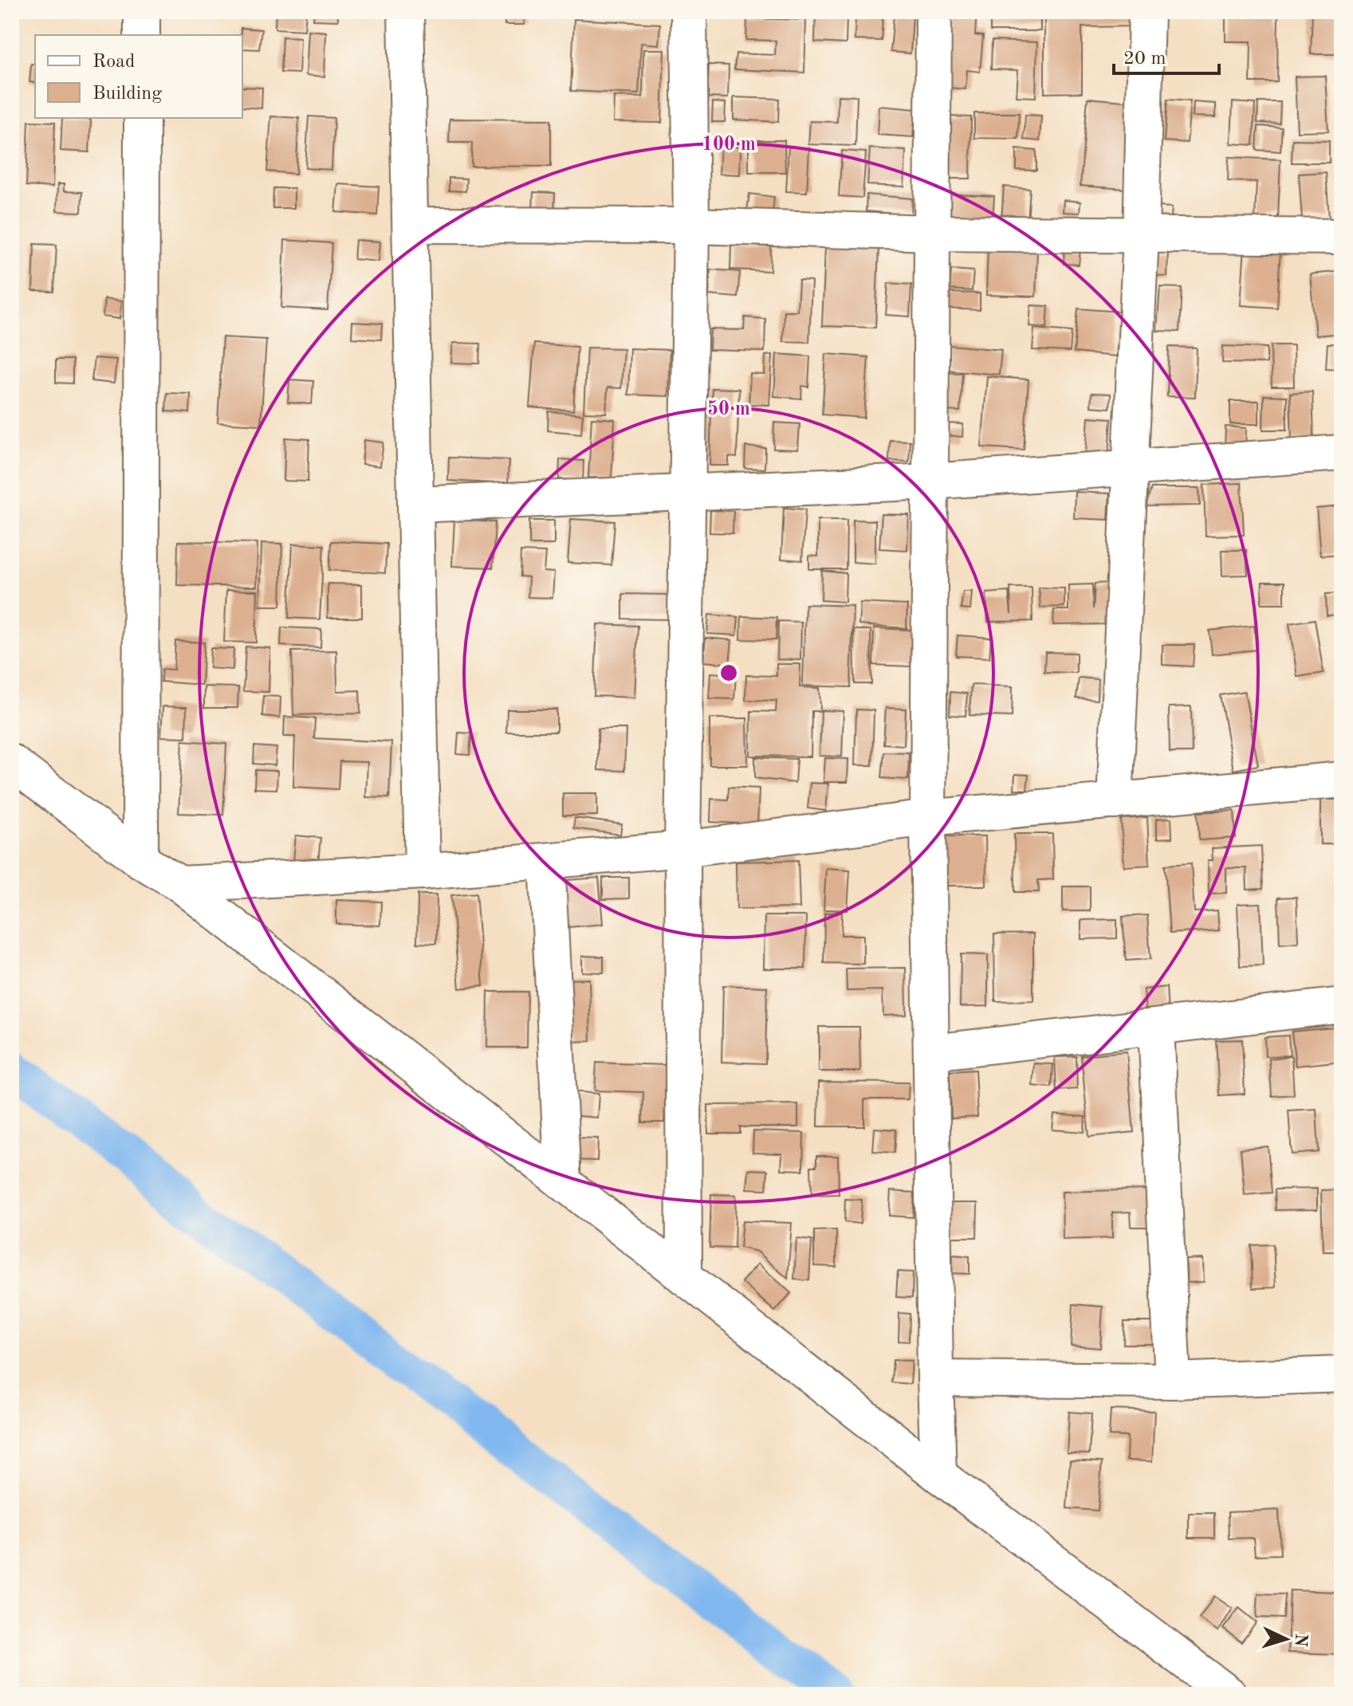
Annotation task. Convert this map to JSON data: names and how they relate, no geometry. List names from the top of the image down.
{
  "legend": ["Road", "Building"],
  "scale_bar": "20 m",
  "north": "right",
  "rings": ["100 m", "50 m"]
}
